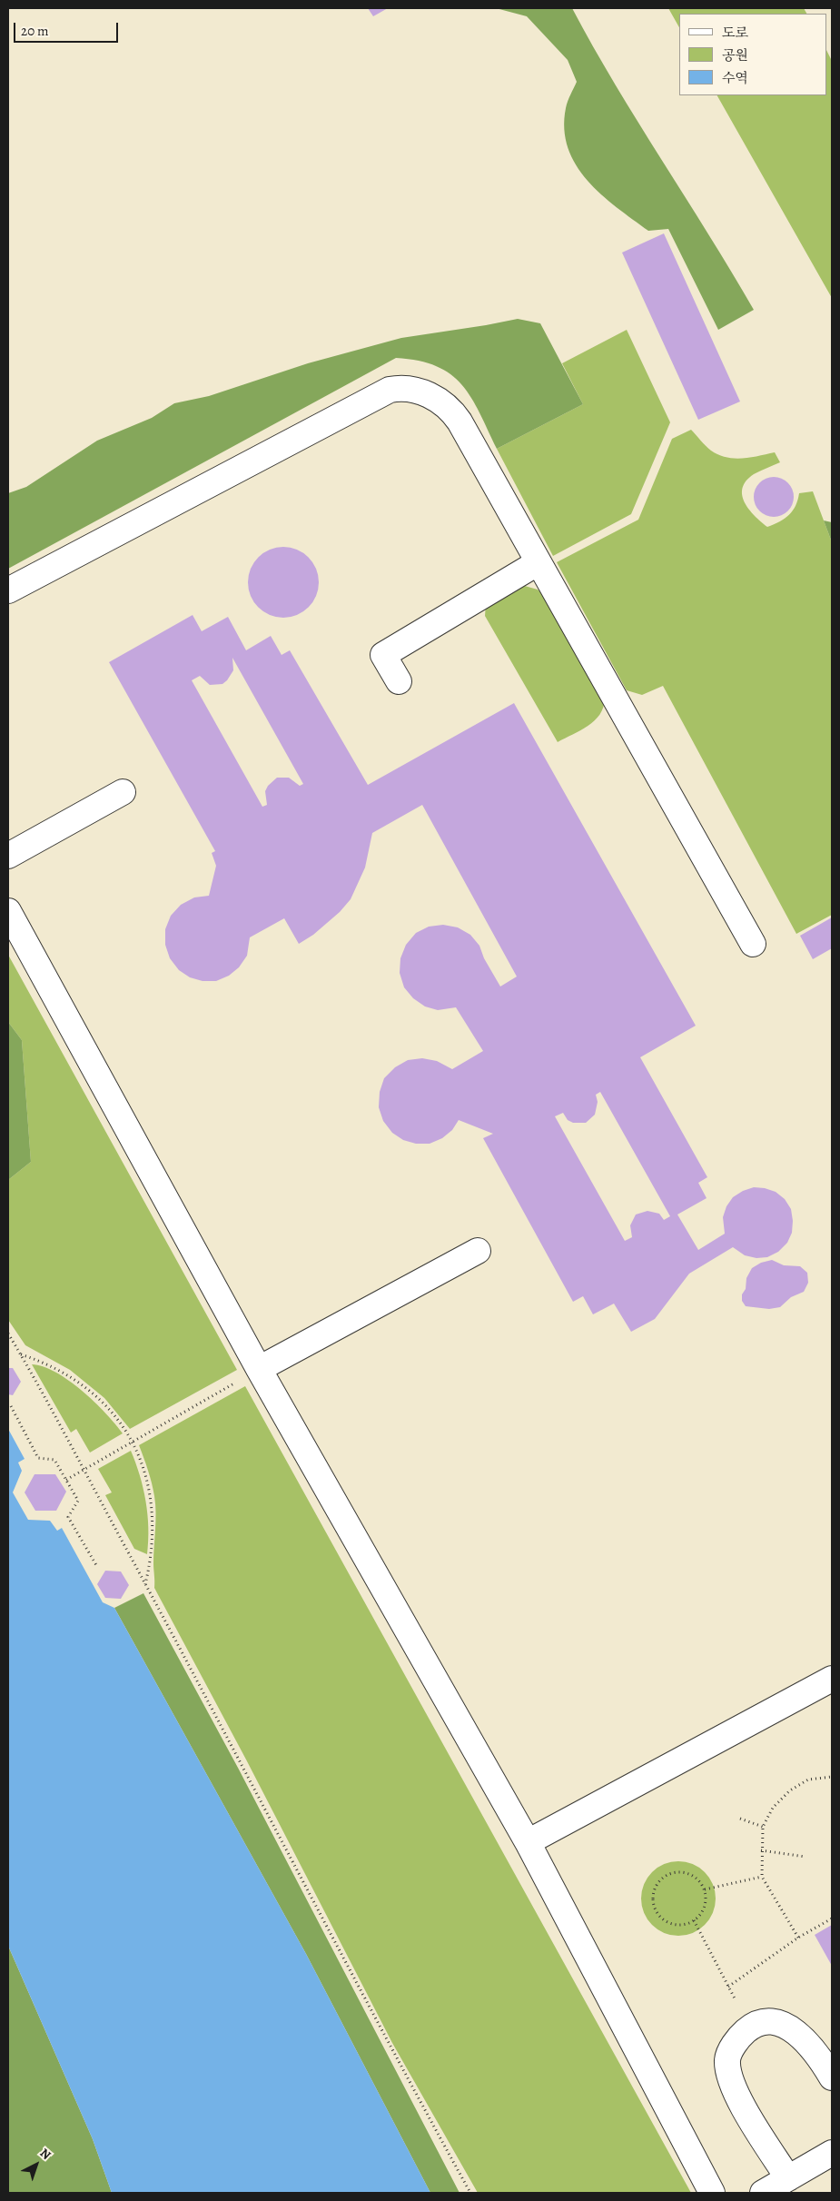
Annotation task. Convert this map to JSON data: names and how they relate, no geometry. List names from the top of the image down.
{
  "legend": ["도로", "공원", "수역"],
  "scale_bar": "20 m",
  "north": "top right"
}
